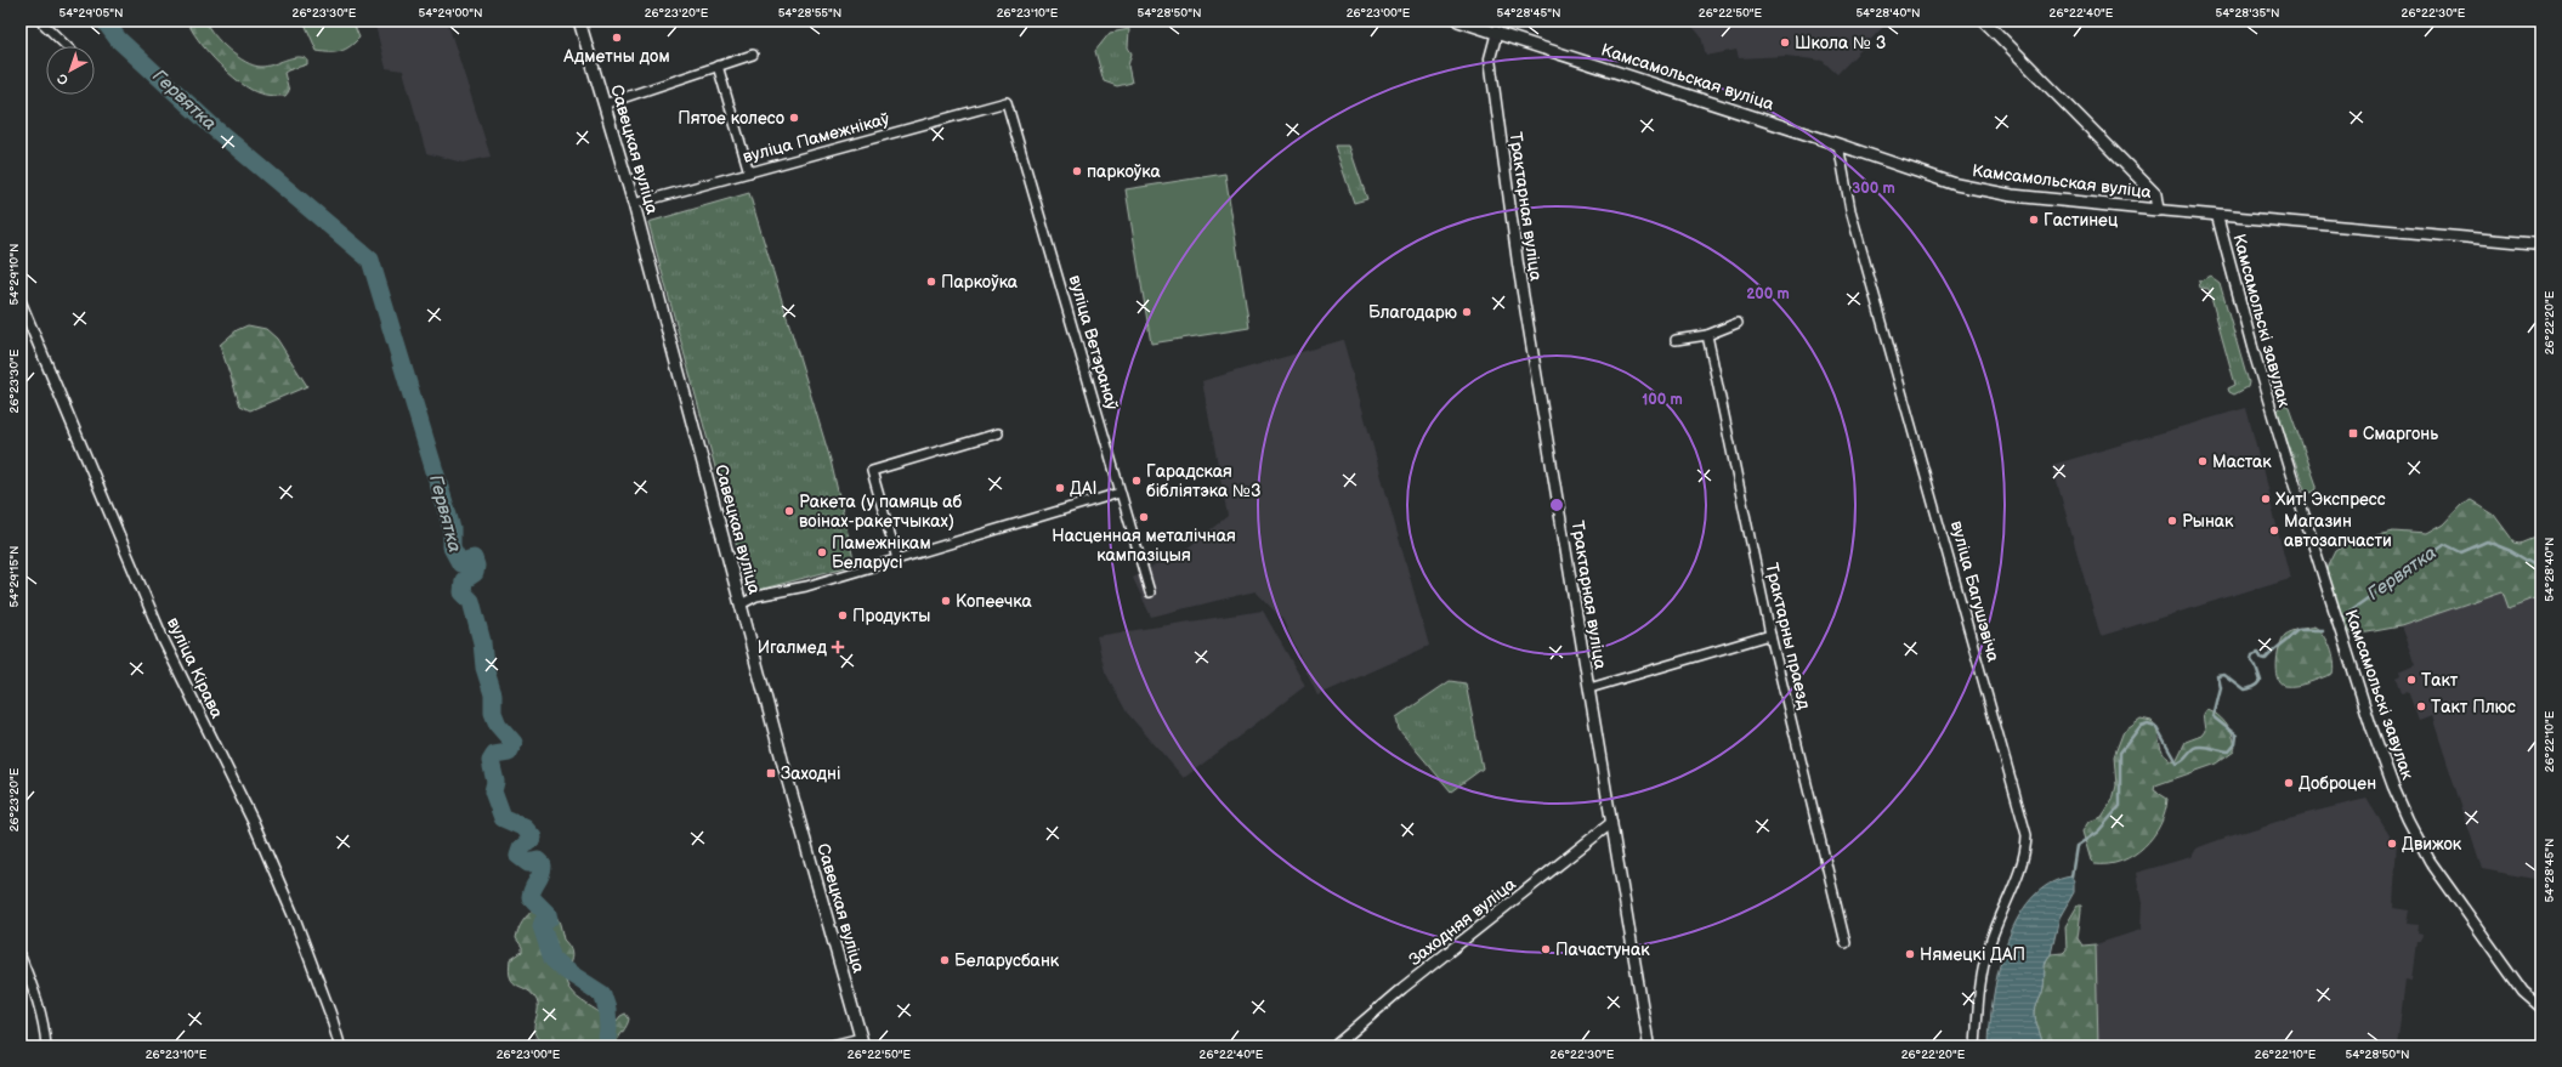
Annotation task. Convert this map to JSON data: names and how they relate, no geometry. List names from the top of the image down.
{
  "streets": {
    "main road": ["Камсамольская вуліца", "Савецкая вуліца"],
    "street": [
      "вуліца Памежнікаў",
      "Трактарная вуліца",
      "Камсамольскі завулак",
      "вуліца Ветэранаў",
      "вуліца Багушэвіча",
      "Трактарны праезд",
      "вуліца Кірава",
      "Заходняя вуліца"
    ]
  },
  "crossings": [
    ["Камсамольская вуліца", "Трактарная вуліца"],
    ["Камсамольская вуліца", "Камсамольскі завулак"],
    ["Камсамольская вуліца", "вуліца Багушэвіча"],
    ["вуліца Памежнікаў", "Савецкая вуліца"],
    ["вуліца Памежнікаў", "вуліца Ветэранаў"],
    ["Трактарная вуліца", "Заходняя вуліца"]
  ],
  "water": ["Гервятка"],
  "places": {
    "other": [
      "Адметны дом",
      "Школа № 3",
      "Пятое колесо",
      "паркоўка",
      "Гастинец",
      "Паркоўка",
      "Благодарю",
      "Мастак",
      "Гарадская бібліятэка №3",
      "ДАІ",
      "Хит! Экспресс",
      "Ракета (у памяць аб воінах-ракетчыках)",
      "Насценная металічная кампазіцыя",
      "Рынак",
      "Магазин автозапчасти",
      "Памежнікам Беларусі",
      "Копеечка",
      "Продукты",
      "Такт",
      "Такт Плюс",
      "Доброцен",
      "Движок",
      "Пачастунак",
      "Нямецкі ДАП",
      "Беларусбанк"
    ],
    "transit": ["Смаргонь", "Заходні"],
    "health": ["Игалмед"]
  },
  "north": "bottom left",
  "coordinates": [
    "54°29'05\"N",
    "26°23'30\"E",
    "54°29'00\"N",
    "26°23'20\"E",
    "54°28'55\"N",
    "26°23'10\"E",
    "54°28'50\"N",
    "26°23'00\"E",
    "54°28'45\"N",
    "26°22'50\"E",
    "54°28'40\"N",
    "26°22'40\"E",
    "54°28'35\"N",
    "26°22'30\"E",
    "54°29'10\"N",
    "26°22'20\"E",
    "54°29'15\"N",
    "26°22'10\"E"
  ],
  "rings": ["300 m", "200 m", "100 m"]
}
